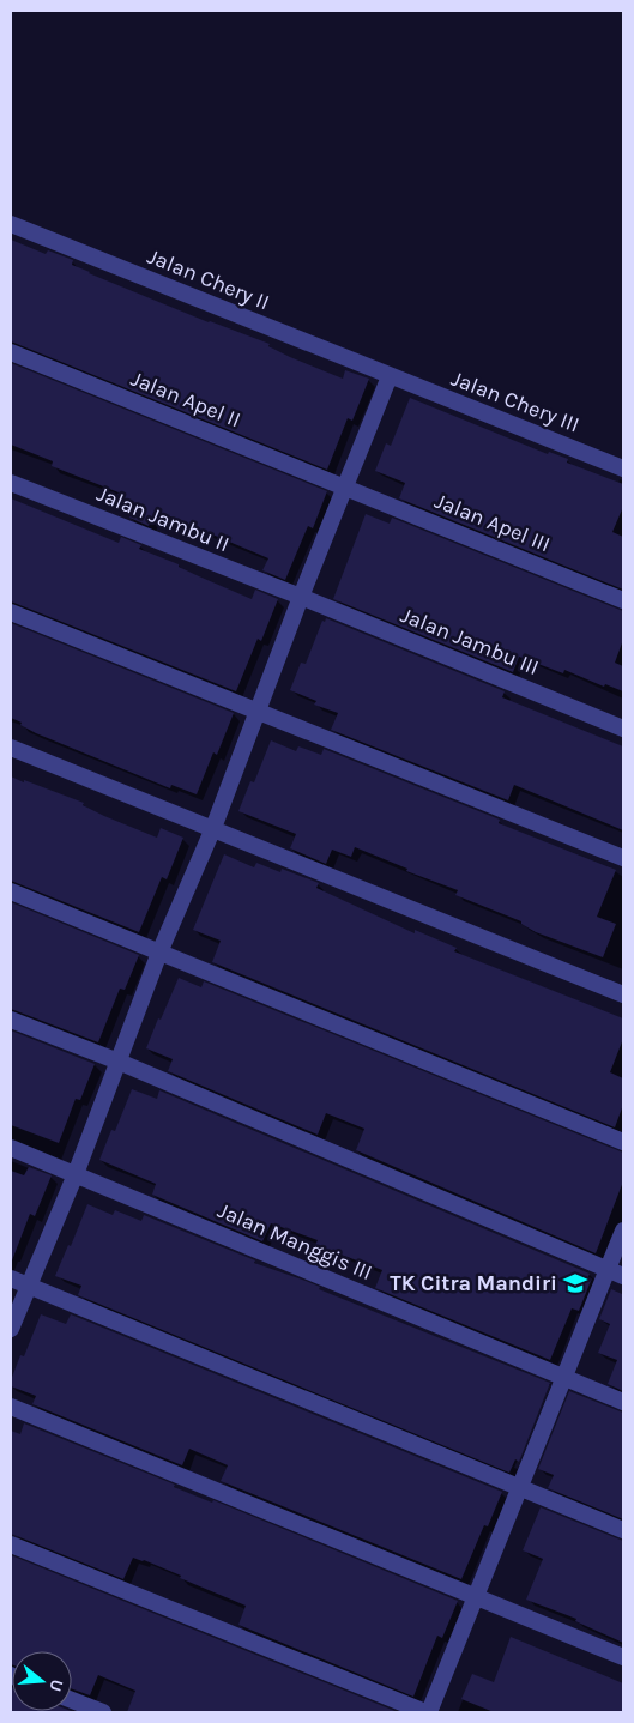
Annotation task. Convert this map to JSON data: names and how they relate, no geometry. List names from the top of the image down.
{
  "streets": {
    "street": [
      "Jalan Chery II",
      "Jalan Apel II",
      "Jalan Chery III",
      "Jalan Jambu II",
      "Jalan Apel III",
      "Jalan Jambu III",
      "Jalan Manggis III"
    ]
  },
  "crossings": [
    ["Jalan Chery II", "Jalan Chery III"],
    ["Jalan Apel II", "Jalan Apel III"],
    ["Jalan Jambu II", "Jalan Jambu III"]
  ],
  "places": {
    "school or university": ["TK Citra Mandiri"]
  },
  "north": "right"
}
